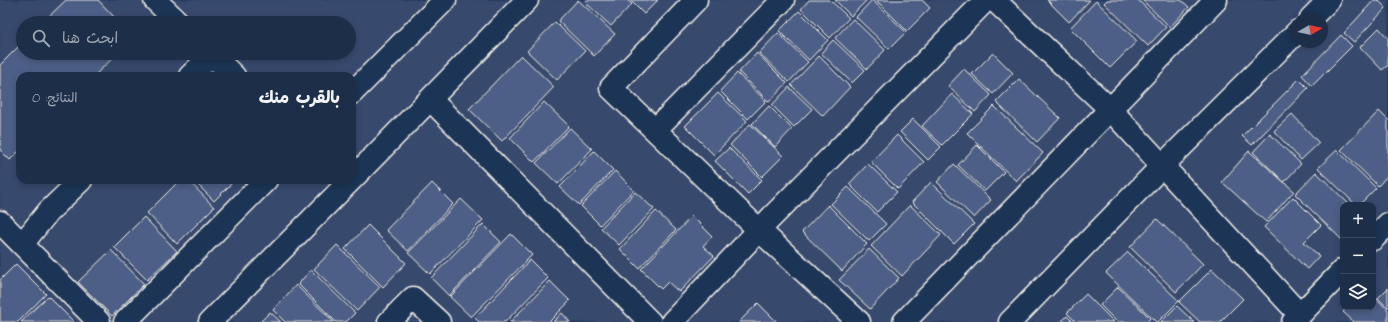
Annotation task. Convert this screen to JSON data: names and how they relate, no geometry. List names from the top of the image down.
{
  "north": "right",
  "page": {
    "search": "ابحث هنا",
    "heading": ["بالقرب منك", "النتائج: 0"],
    "map_buttons": ["+", "−"]
  }
}
